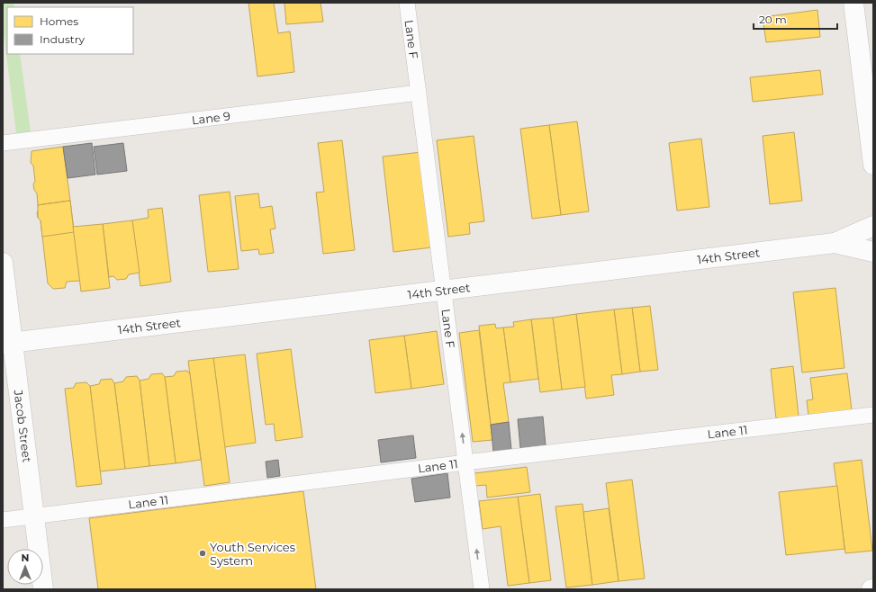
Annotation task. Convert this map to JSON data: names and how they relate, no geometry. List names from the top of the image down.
{
  "streets": {
    "street": ["14th Street", "Jacob Street"],
    "lane": ["Lane F", "Lane 9", "Lane 11"]
  },
  "crossings": [
    ["Lane F", "Lane 9"],
    ["Lane F", "14th Street"],
    ["Lane F", "Lane 11"],
    ["14th Street", "Jacob Street"],
    ["Jacob Street", "Lane 11"]
  ],
  "one_way": ["Lane F"],
  "places": ["Youth Services System"],
  "legend": ["Homes", "Industry"],
  "scale_bar": "20 m",
  "north": "top"
}
